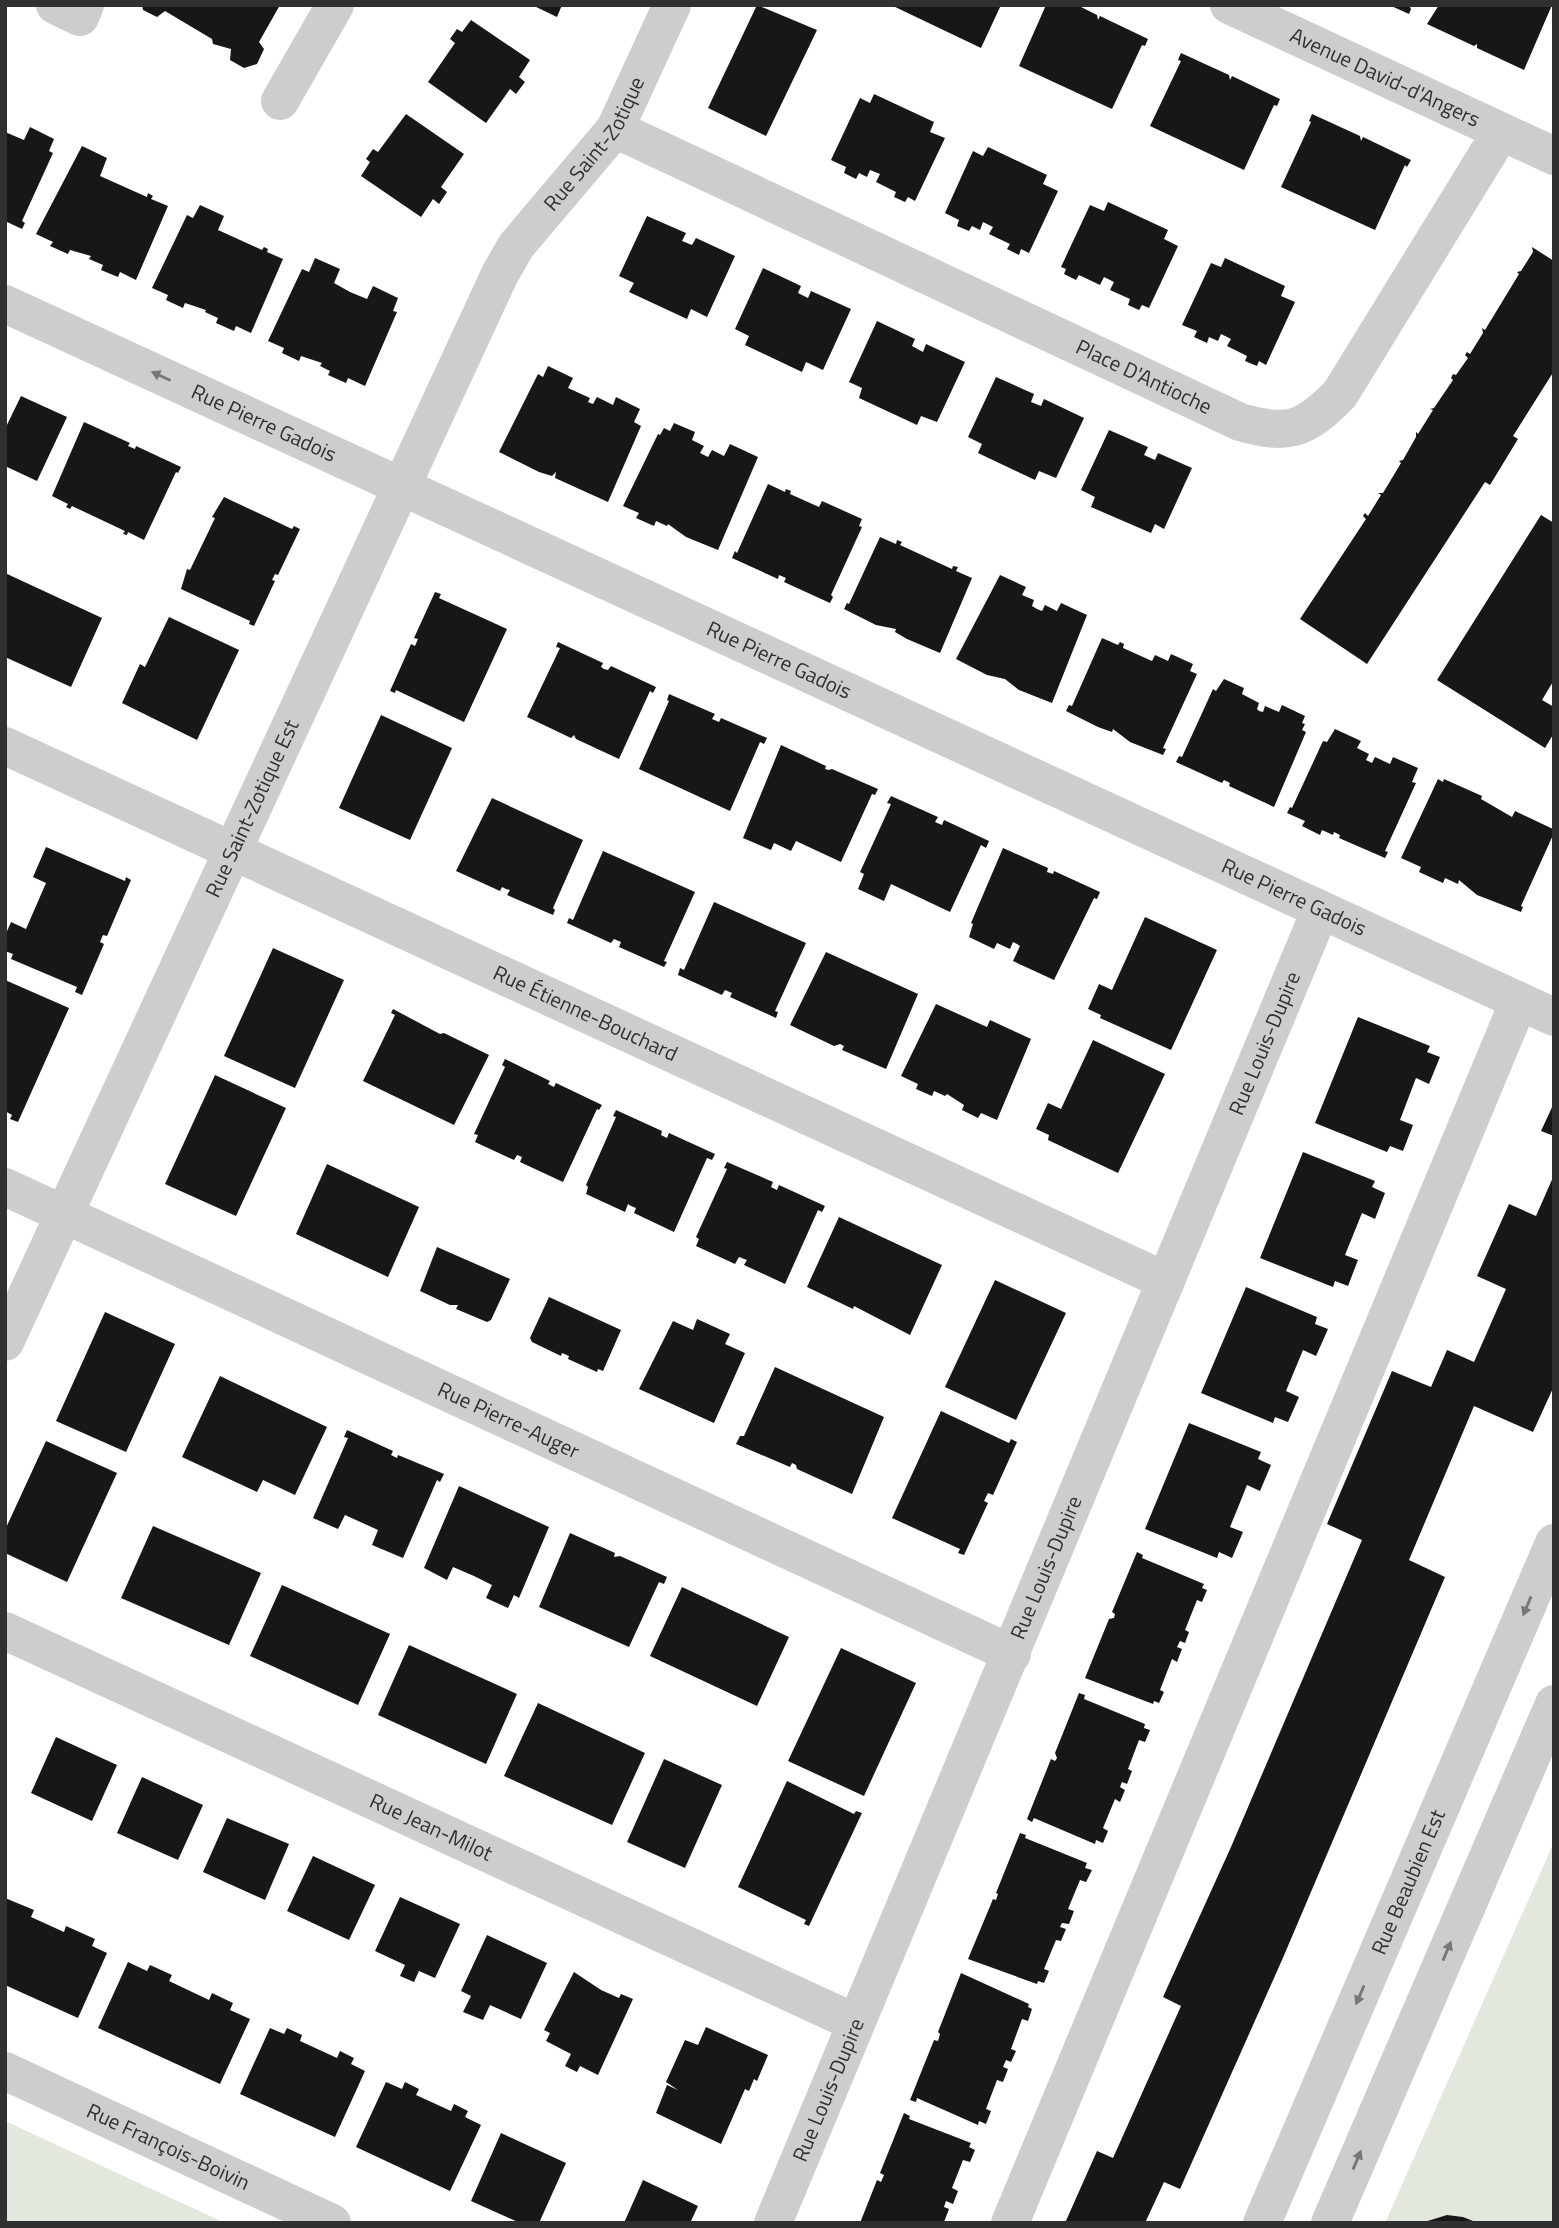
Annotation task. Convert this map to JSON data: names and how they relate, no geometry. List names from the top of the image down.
{
  "streets": {
    "street": [
      "Avenue David-d'Angers",
      "Rue Saint-Zotique",
      "Place D'Antioche",
      "Rue Pierre Gadois",
      "Rue Saint-Zotique Est",
      "Rue Étienne-Bouchard",
      "Rue Louis-Dupire",
      "Rue Pierre-Auger",
      "Rue Jean-Milot",
      "Rue Beaubien Est",
      "Rue François-Boivin"
    ]
  },
  "crossings": [
    ["Avenue David-d'Angers", "Place D'Antioche"],
    ["Rue Saint-Zotique", "Place D'Antioche"],
    ["Rue Saint-Zotique", "Rue Saint-Zotique Est"],
    ["Rue Pierre Gadois", "Rue Saint-Zotique Est"],
    ["Rue Pierre Gadois", "Rue Louis-Dupire"],
    ["Rue Saint-Zotique Est", "Rue Étienne-Bouchard"],
    ["Rue Saint-Zotique Est", "Rue Pierre-Auger"],
    ["Rue Étienne-Bouchard", "Rue Louis-Dupire"],
    ["Rue Louis-Dupire", "Rue Pierre-Auger"],
    ["Rue Louis-Dupire", "Rue Jean-Milot"]
  ]
}
